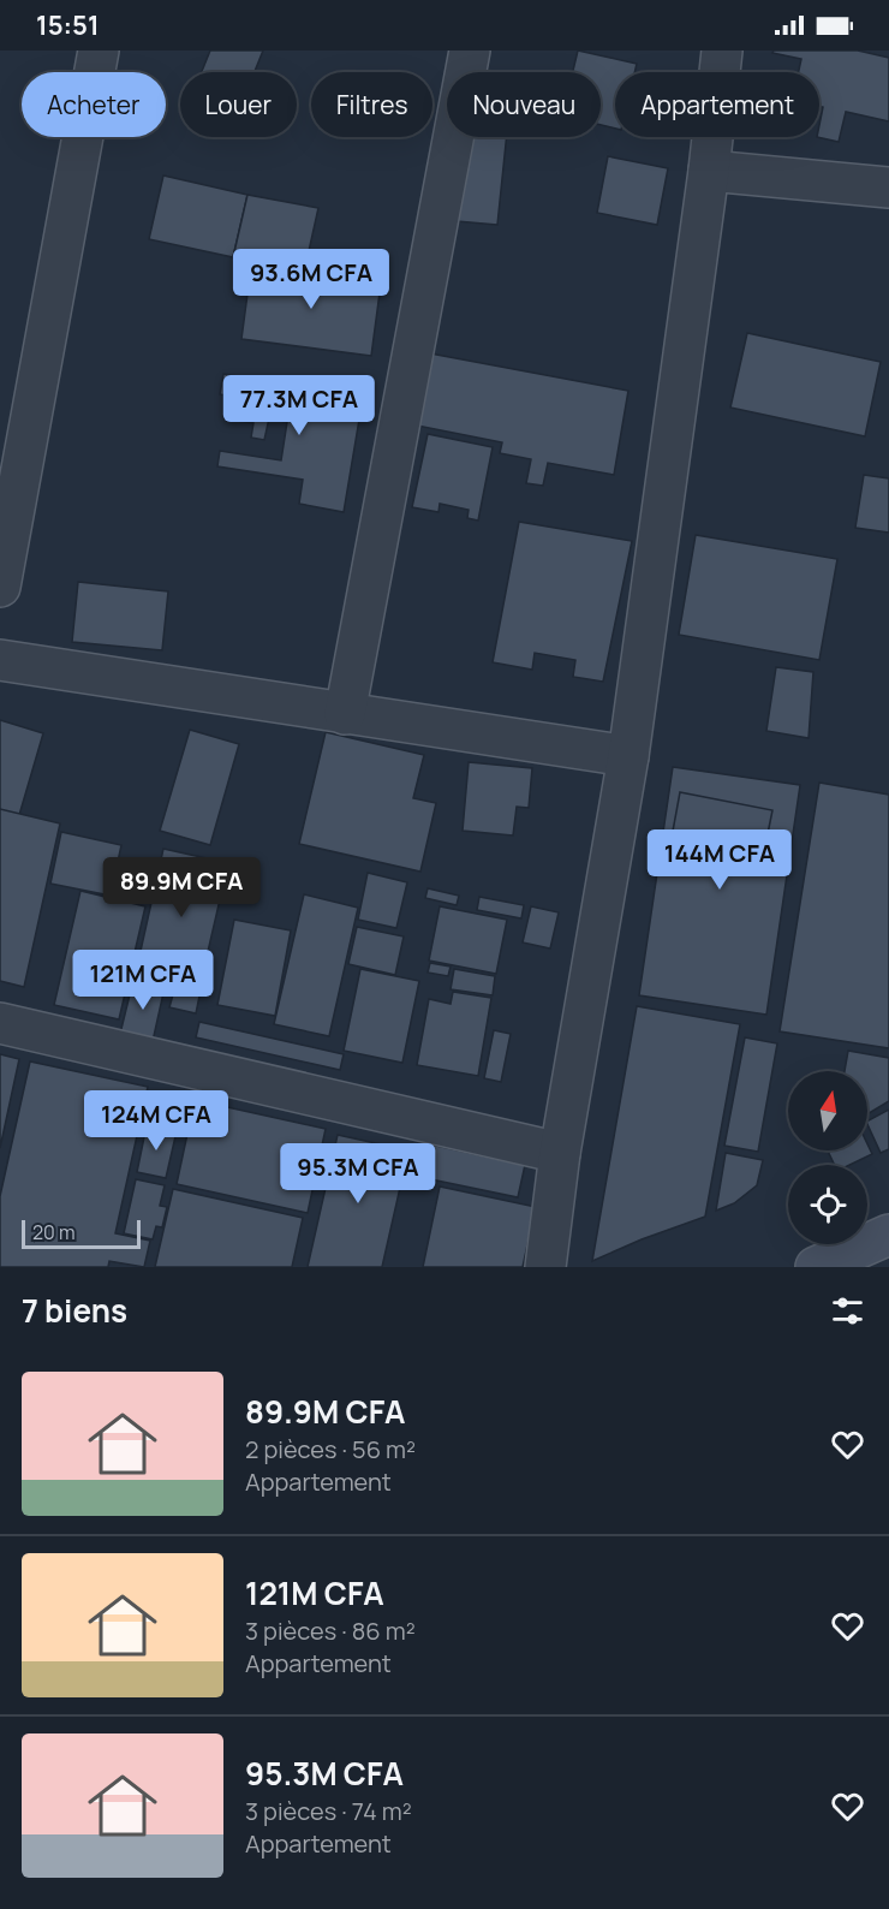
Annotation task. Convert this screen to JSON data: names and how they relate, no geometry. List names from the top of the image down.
{
  "scale_bar": "20 m",
  "north": "top",
  "page": {
    "status": "15:51",
    "chip": [
      "Acheter",
      "Louer",
      "Filtres",
      "Nouveau",
      "Appartement"
    ],
    "price": [
      "93.6M CFA",
      "77.3M CFA",
      "144M CFA",
      "89.9M CFA",
      "121M CFA",
      "124M CFA",
      "95.3M CFA"
    ],
    "scale": "20 m",
    "heading": "7 biens",
    "list": [
      {
        "name": "89.9M CFA",
        "note": "2 pièces · 56 m² · Appartement"
      },
      {
        "name": "121M CFA",
        "note": "3 pièces · 86 m² · Appartement"
      },
      {
        "name": "95.3M CFA",
        "note": "3 pièces · 74 m² · Appartement"
      }
    ]
  }
}
